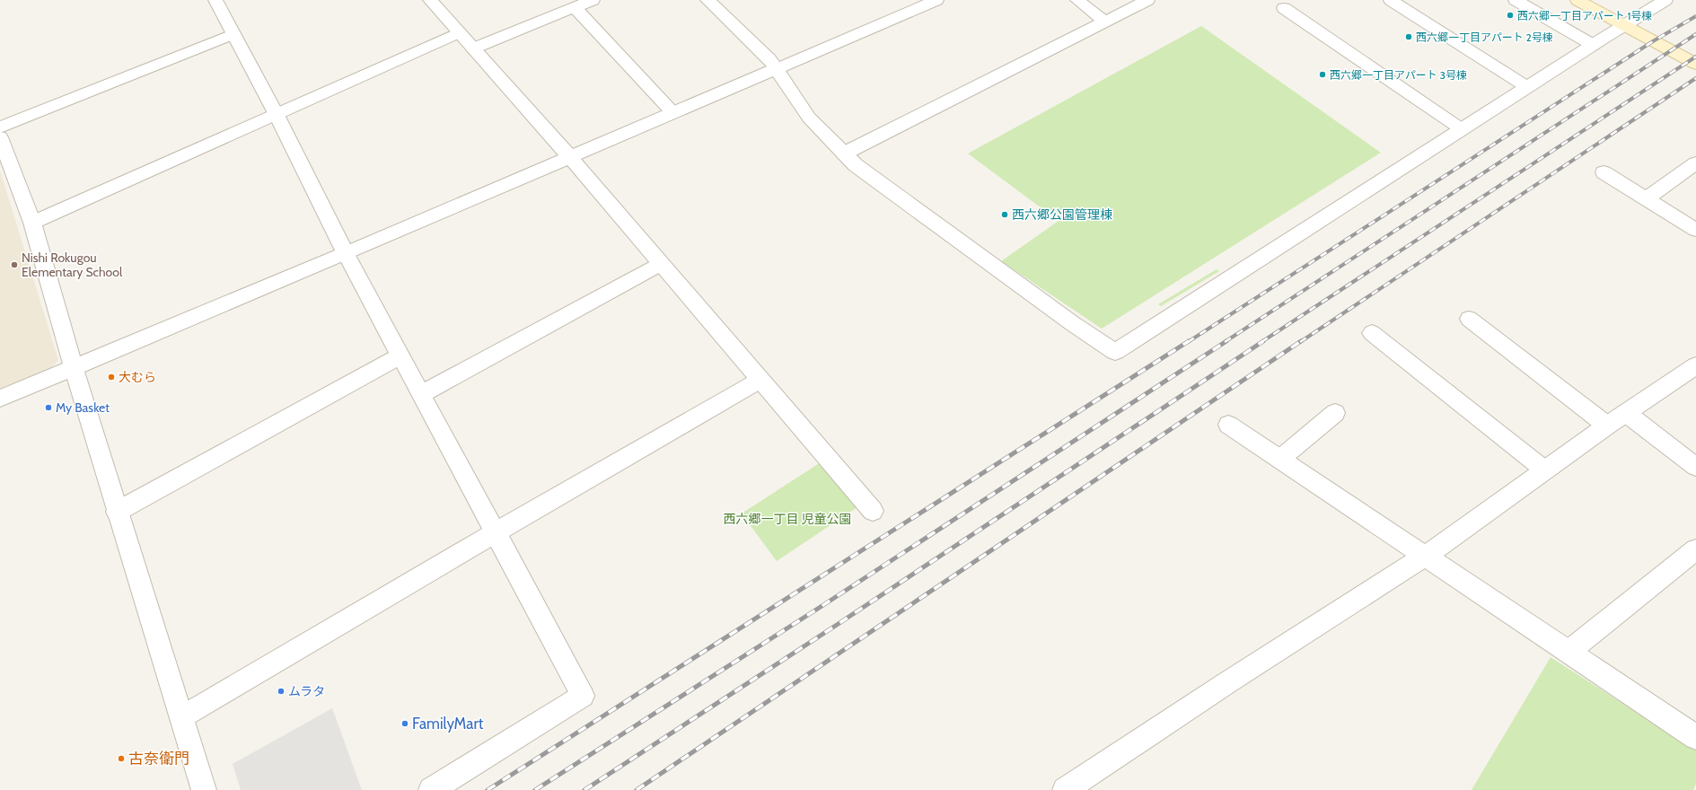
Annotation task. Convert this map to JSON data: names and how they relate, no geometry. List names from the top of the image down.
{
  "parks": ["西六郷一丁目 児童公園"],
  "places": [
    "西六郷一丁目アパート 1号棟",
    "西六郷一丁目アパート 2号棟",
    "西六郷一丁目アパート 3号棟",
    "西六郷公園管理棟",
    "Nishi Rokugou Elementary School",
    "大むら",
    "My Basket",
    "ムラタ",
    "FamilyMart",
    "古奈衛門"
  ]
}
